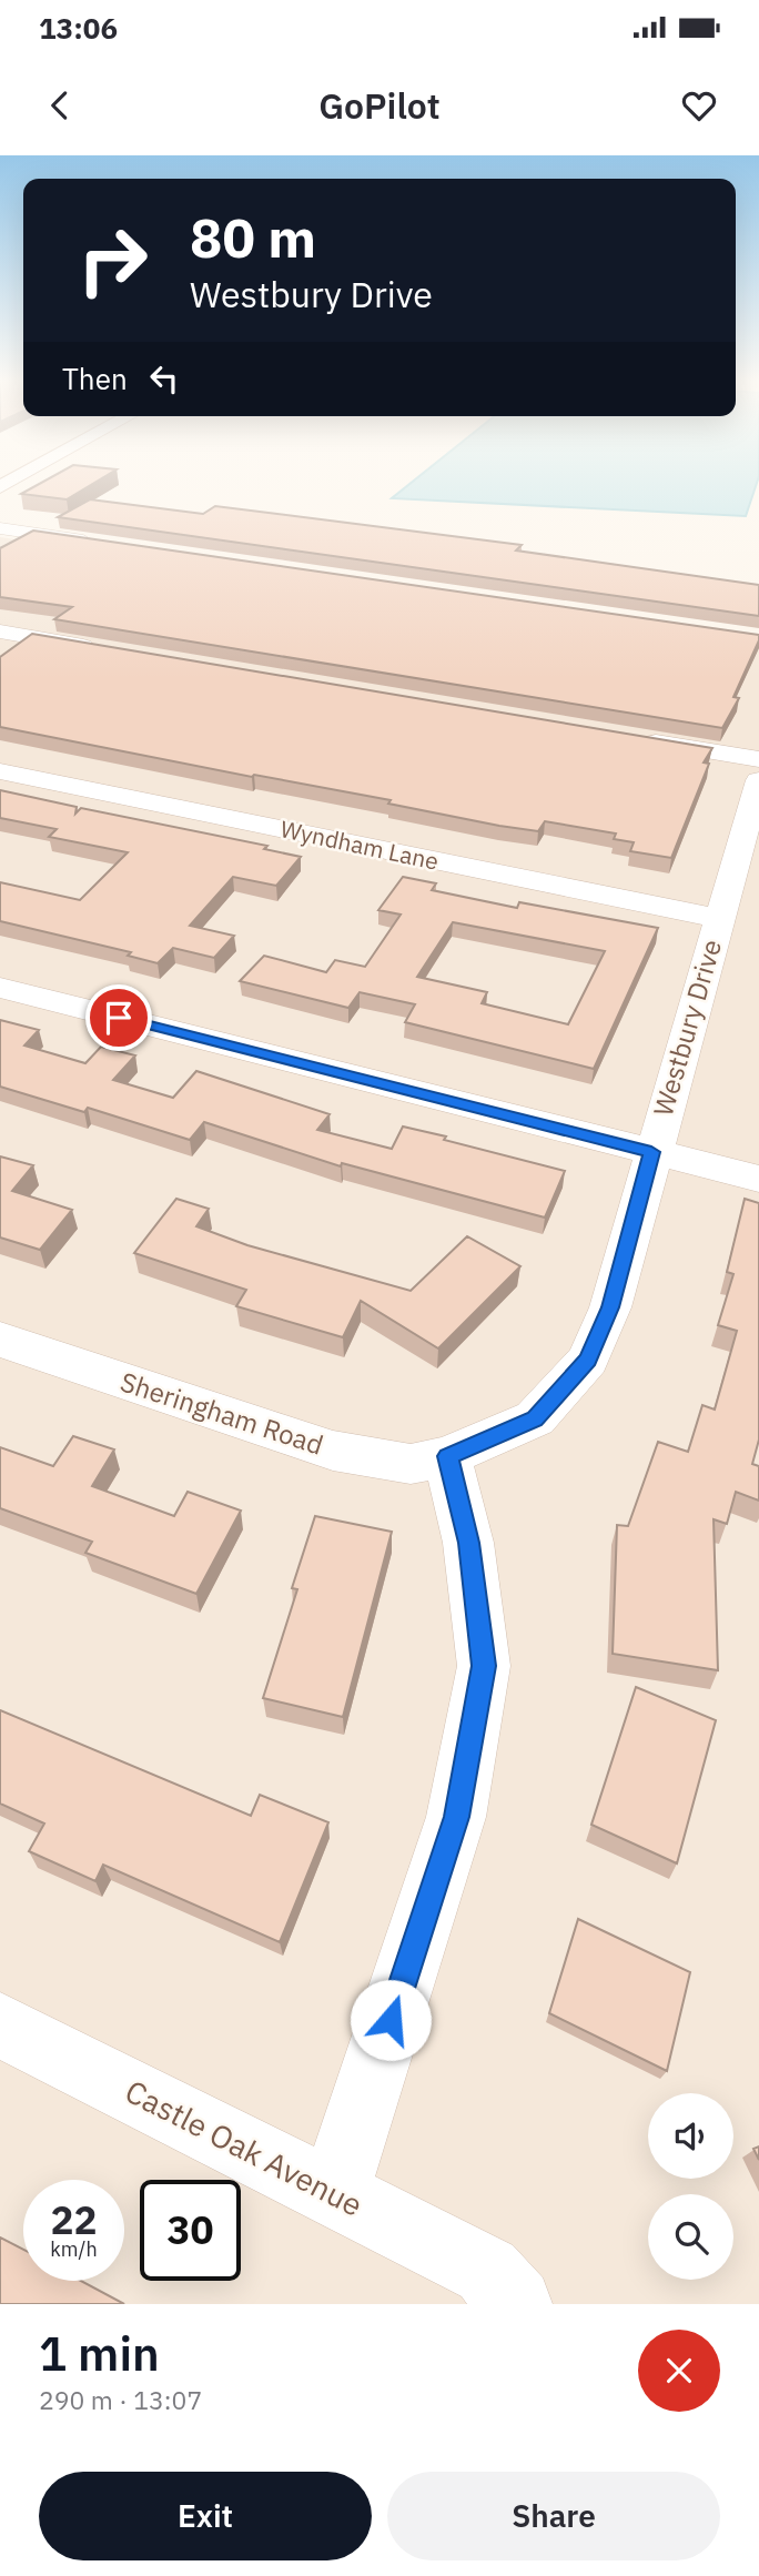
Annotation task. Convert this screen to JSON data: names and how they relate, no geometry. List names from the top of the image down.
{
  "streets": {
    "street": [
      "Wyndham Lane",
      "Westbury Drive",
      "Sheringham Road",
      "Castle Oak Avenue"
    ]
  },
  "crossings": [
    ["Wyndham Lane", "Westbury Drive"],
    ["Westbury Drive", "Sheringham Road"]
  ],
  "page": {
    "status": "13:06",
    "header": "GoPilot",
    "turn": ["80 m", "Westbury Drive"],
    "then": "Then",
    "speed": "22 km/h",
    "limit": "30",
    "heading": ["1 min", "290 m · 13:07"],
    "buttons": ["Exit", "Share"]
  }
}
